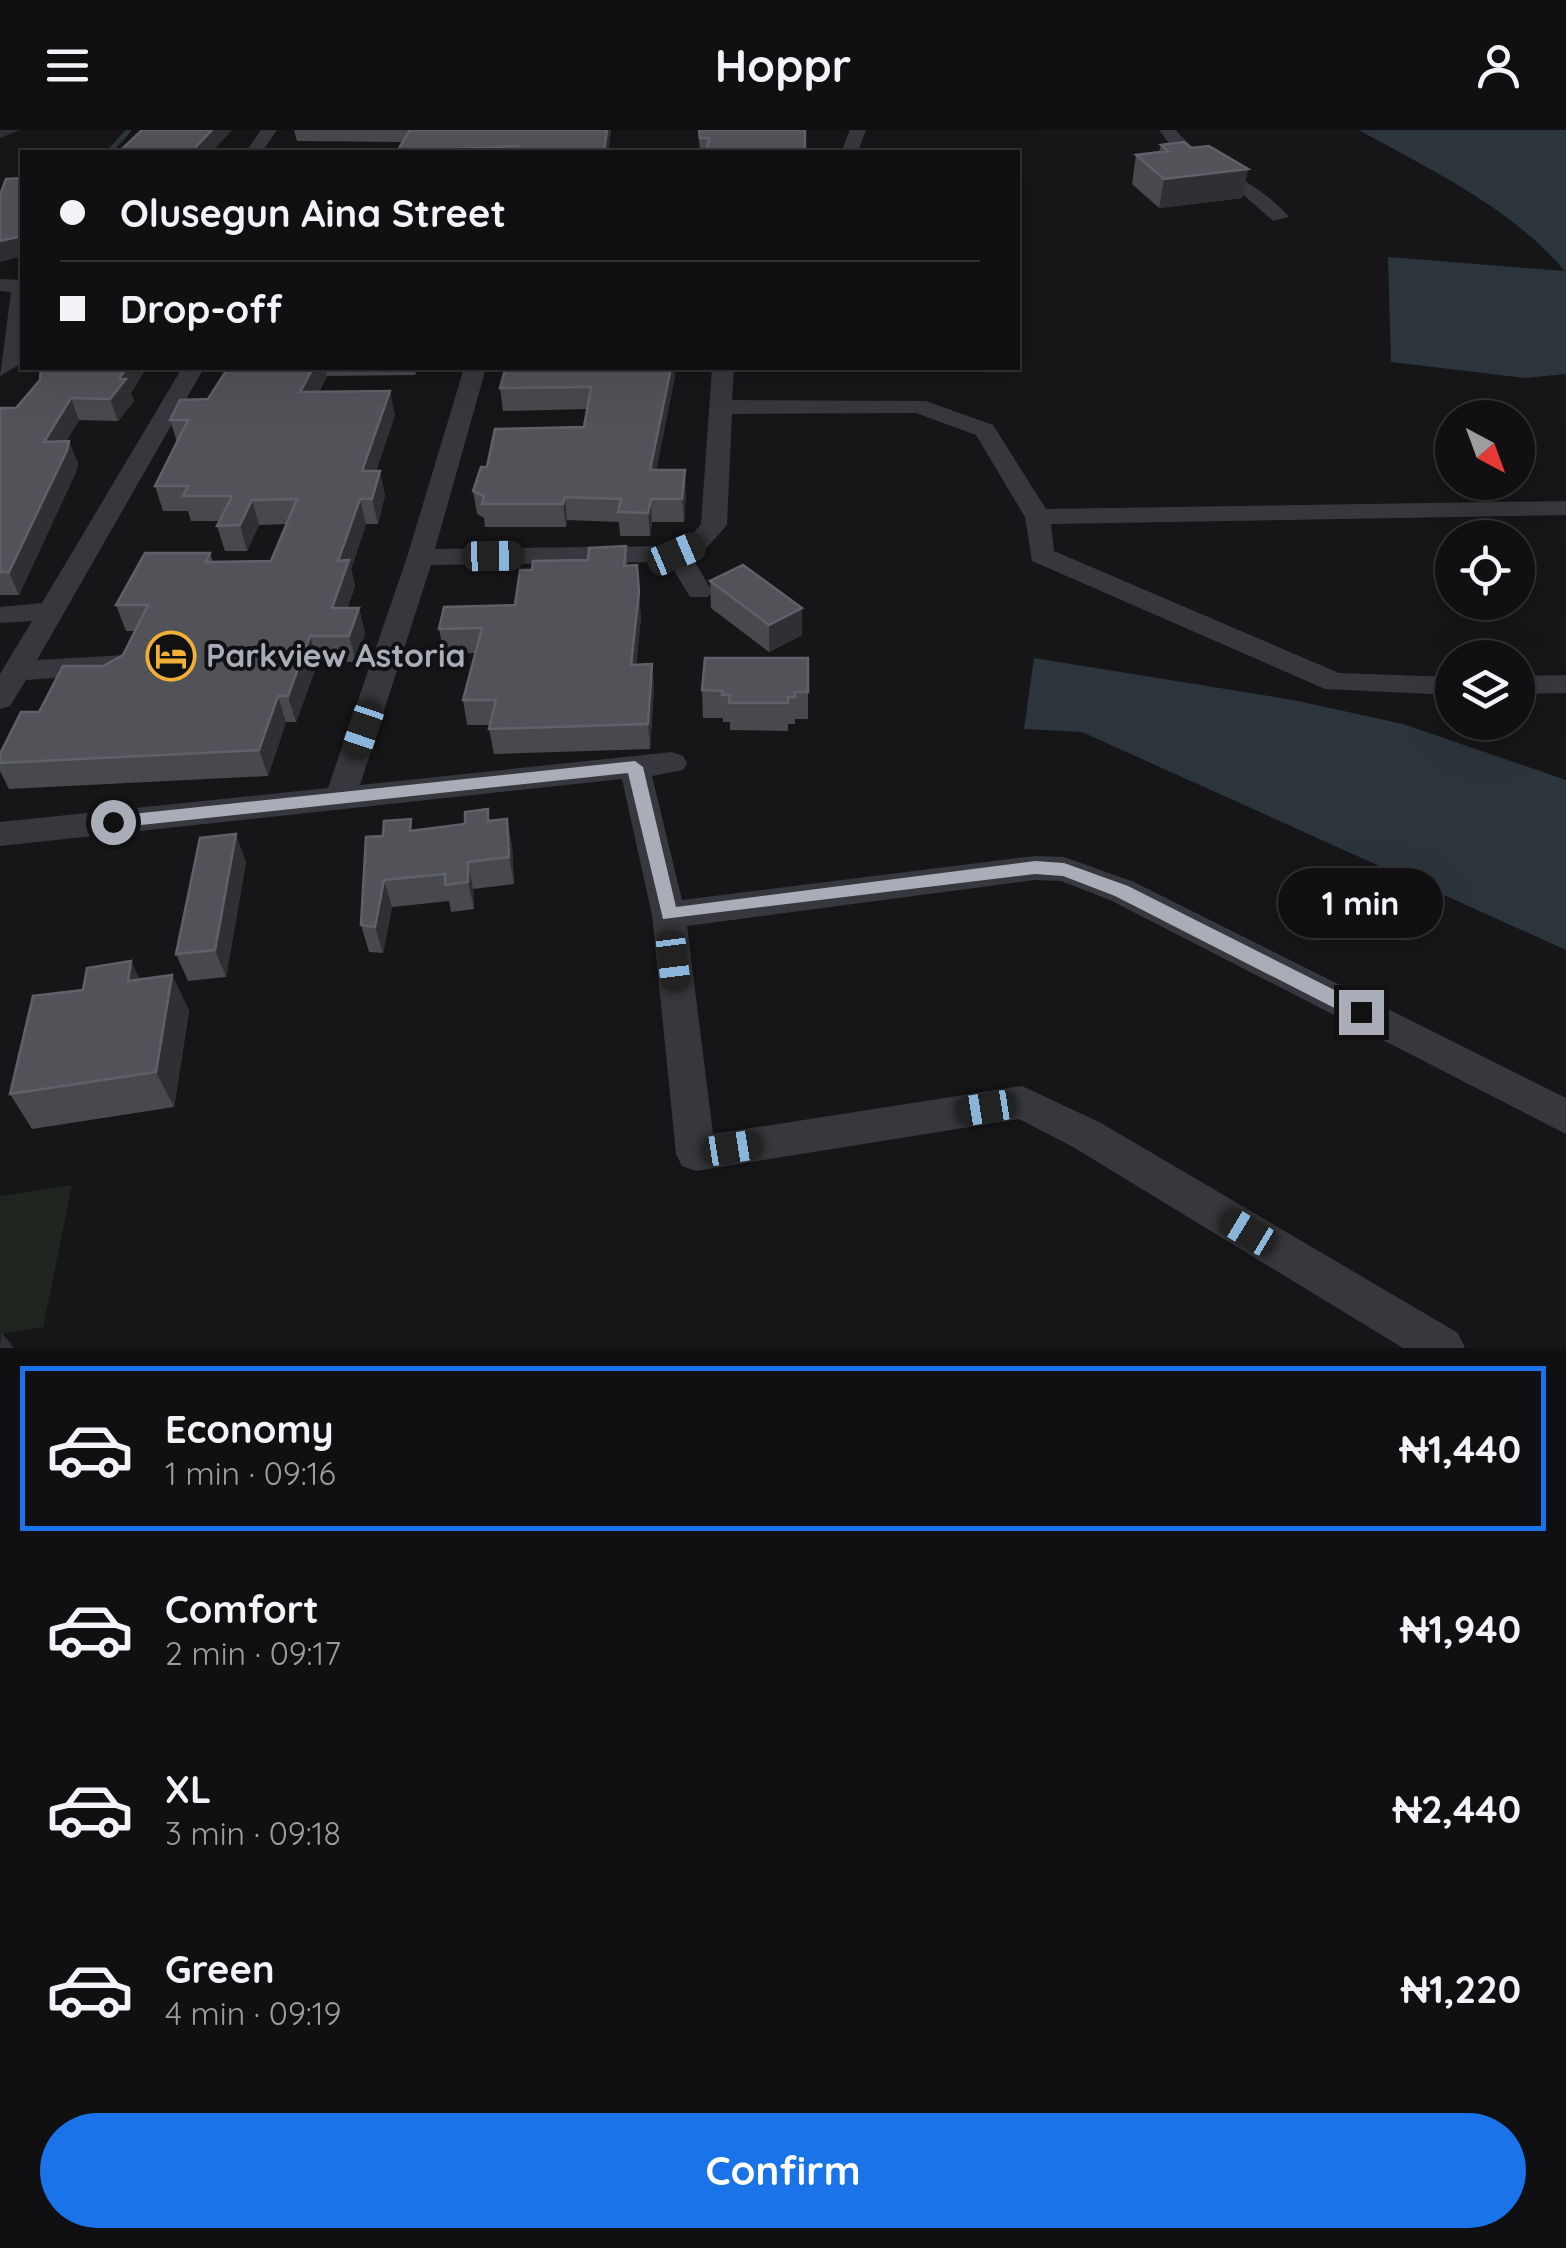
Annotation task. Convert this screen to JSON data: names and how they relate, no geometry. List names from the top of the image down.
{
  "places": {
    "hotel": ["Parkview Astoria"]
  },
  "north": "bottom right",
  "page": {
    "header": "Hoppr",
    "banner": ["Olusegun Aina Street", "Drop-off"],
    "bubble": "1 min",
    "list": [
      {
        "name": "Economy",
        "note": "1 min · 09:16",
        "value": "₦1,440"
      },
      {
        "name": "Comfort",
        "note": "2 min · 09:17",
        "value": "₦1,940"
      },
      {
        "name": "XL",
        "note": "3 min · 09:18",
        "value": "₦2,440"
      },
      {
        "name": "Green",
        "note": "4 min · 09:19",
        "value": "₦1,220"
      }
    ],
    "buttons": "Confirm"
  }
}
